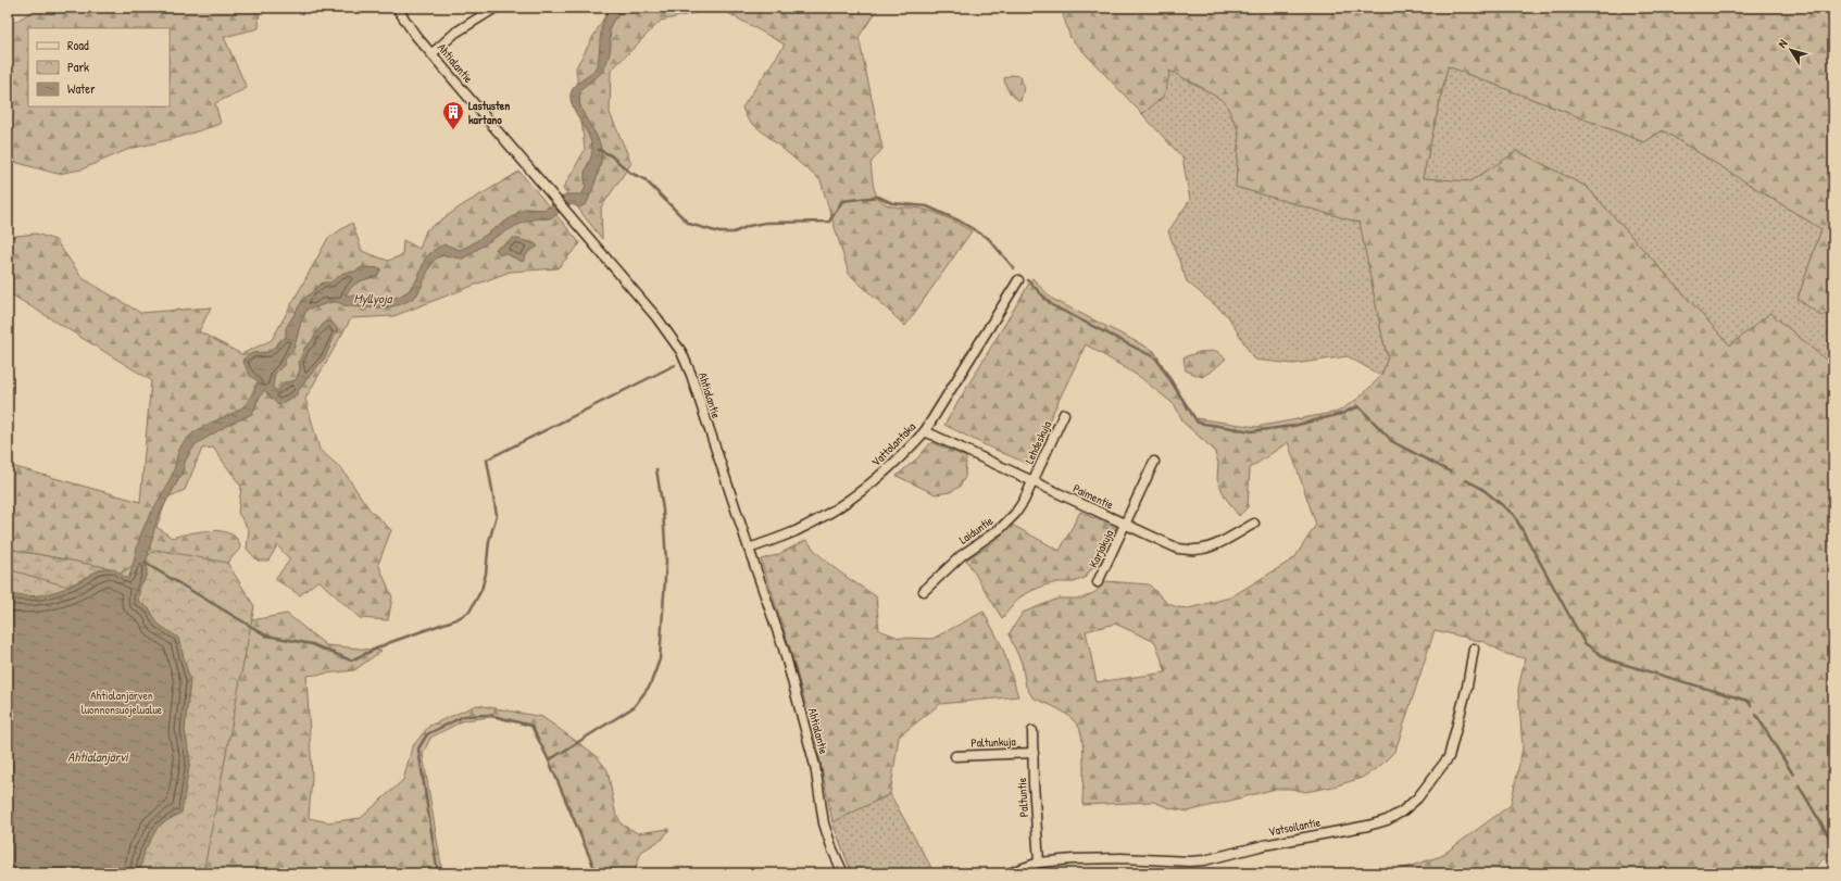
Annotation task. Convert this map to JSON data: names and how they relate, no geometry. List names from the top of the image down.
{
  "streets": {
    "street": [
      "Ahtialantie",
      "Lehdeskuja",
      "Vattolantaka",
      "Paimentie",
      "Laiduntie",
      "Karjakuja",
      "Paltunkuja",
      "Paltuntie",
      "Vatsoilantie"
    ]
  },
  "crossings": [
    ["Ahtialantie", "Vattolantaka"],
    ["Lehdeskuja", "Paimentie"],
    ["Lehdeskuja", "Laiduntie"],
    ["Vattolantaka", "Paimentie"],
    ["Paimentie", "Laiduntie"],
    ["Paimentie", "Karjakuja"],
    ["Paltunkuja", "Paltuntie"],
    ["Paltuntie", "Vatsoilantie"]
  ],
  "water": ["Myllyoja", "Ahtialanjärvi"],
  "parks": ["Ahtialanjärven luonnonsuojelualue"],
  "places": {
    "building": ["Lastusten kartano"]
  },
  "legend": ["Road", "Park", "Water"],
  "north": "top left"
}
